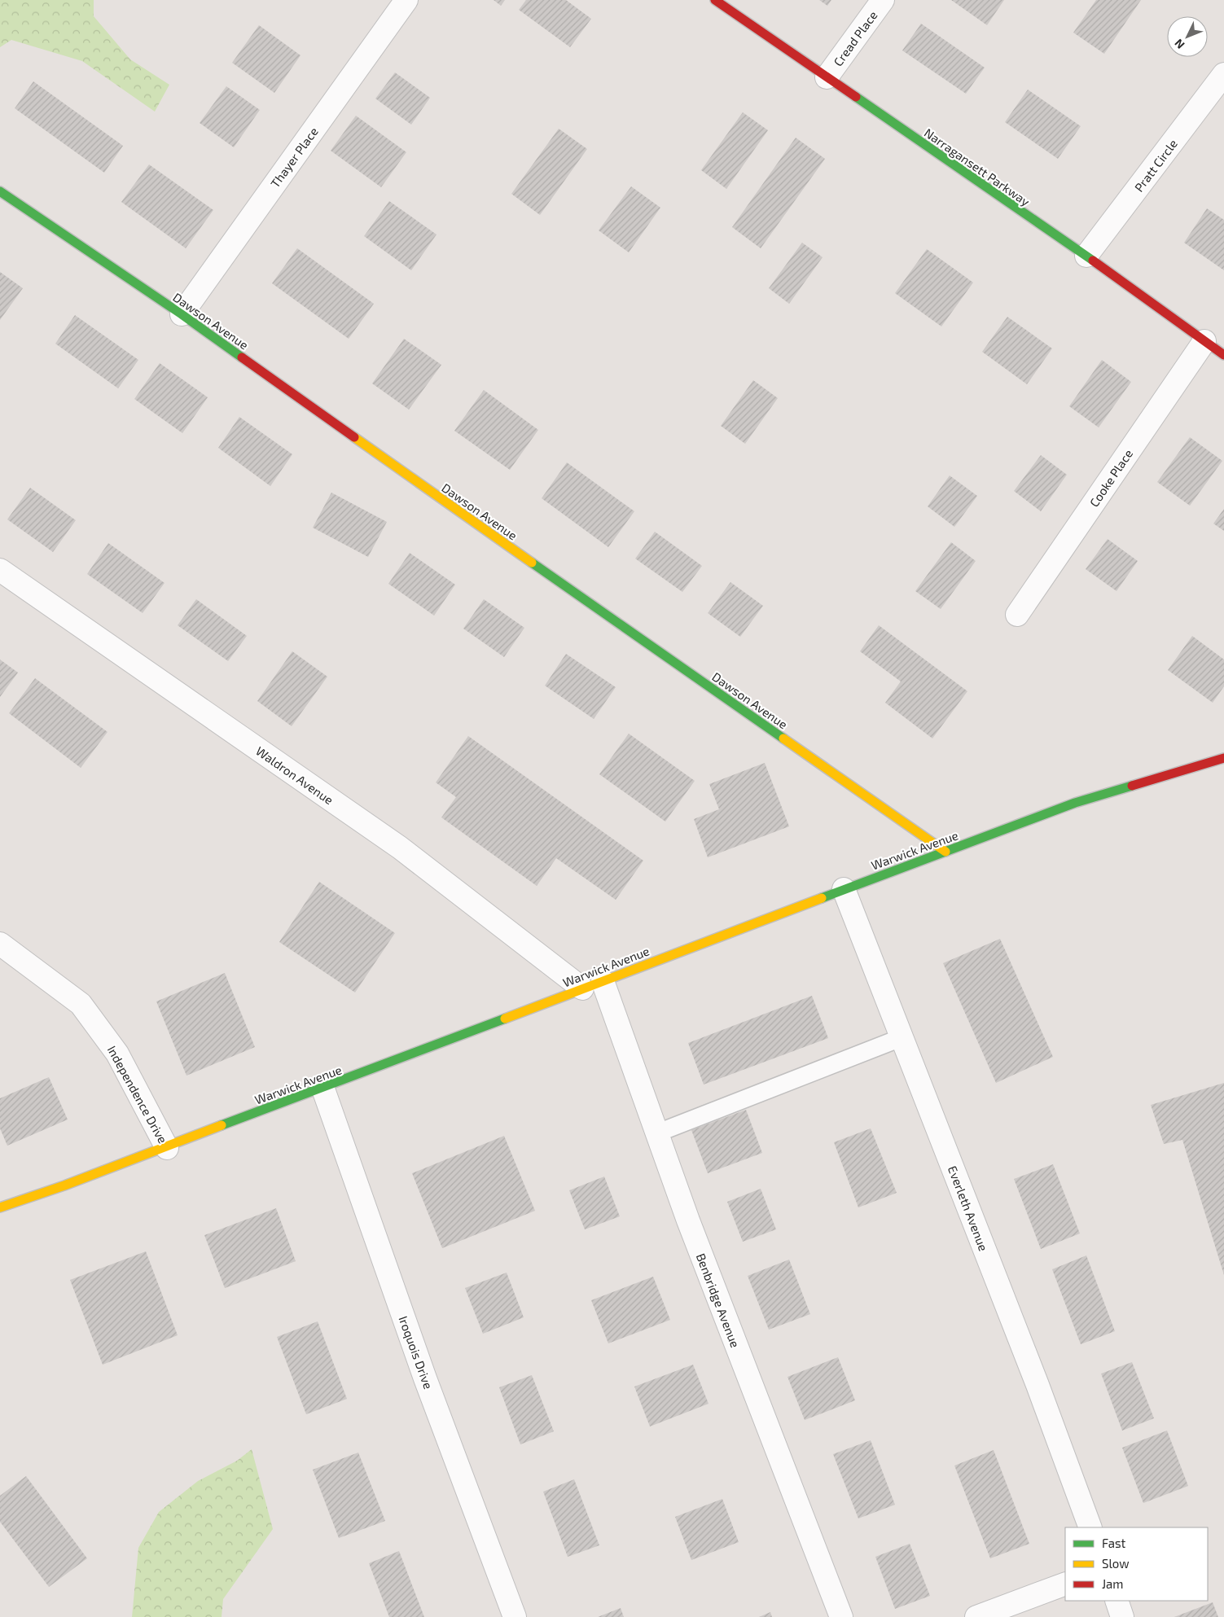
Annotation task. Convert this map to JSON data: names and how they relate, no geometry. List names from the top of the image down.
{
  "streets": {
    "street": [
      "Cread Place",
      "Thayer Place",
      "Pratt Circle",
      "Narragansett Parkway",
      "Dawson Avenue",
      "Cooke Place",
      "Waldron Avenue",
      "Warwick Avenue",
      "Independence Drive",
      "Everleth Avenue",
      "Benbridge Avenue",
      "Iroquois Drive"
    ]
  },
  "crossings": [
    ["Cread Place", "Narragansett Parkway"],
    ["Thayer Place", "Dawson Avenue"],
    ["Pratt Circle", "Narragansett Parkway"],
    ["Narragansett Parkway", "Cooke Place"],
    ["Dawson Avenue", "Warwick Avenue"],
    ["Waldron Avenue", "Warwick Avenue"],
    ["Waldron Avenue", "Benbridge Avenue"],
    ["Warwick Avenue", "Independence Drive"],
    ["Warwick Avenue", "Everleth Avenue"],
    ["Warwick Avenue", "Benbridge Avenue"],
    ["Warwick Avenue", "Iroquois Drive"]
  ],
  "legend": ["Fast", "Slow", "Jam"],
  "north": "bottom left"
}
